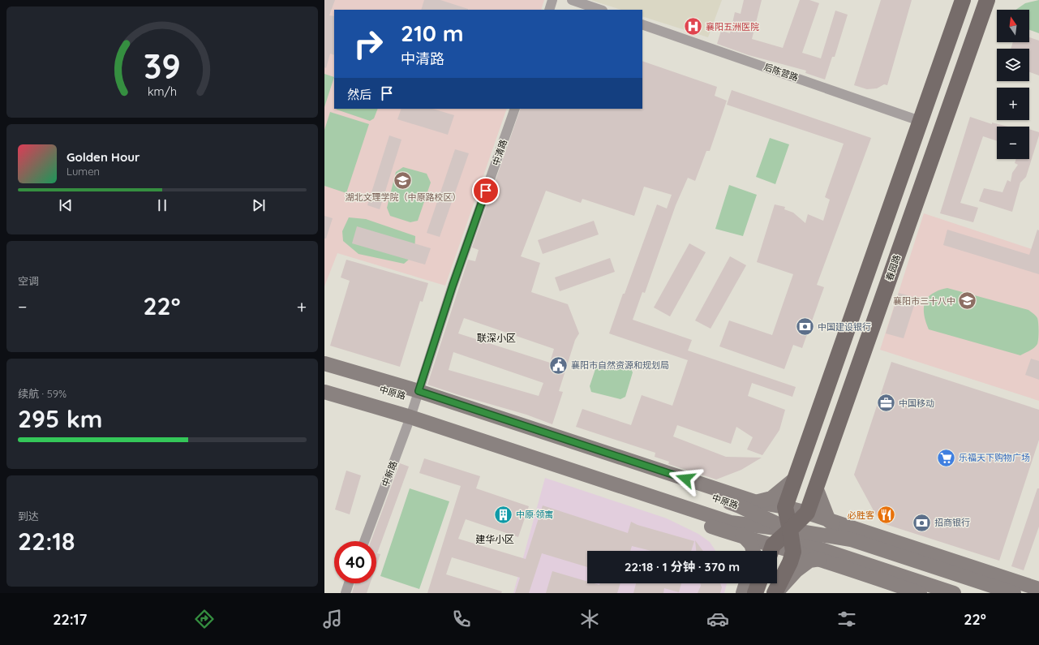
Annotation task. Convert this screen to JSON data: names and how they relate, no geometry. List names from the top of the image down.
{
  "streets": {
    "main road": ["春园路", "中原路"],
    "street": ["后陈营路", "中清路", "中新路"]
  },
  "crossings": [
    ["中清路", "中原路"],
    ["中清路", "中新路"],
    ["春园路", "中原路"],
    ["中原路", "中新路"]
  ],
  "districts": ["联深小区", "建华小区"],
  "places": {
    "hospital": ["襄阳五洲医院"],
    "school or university": ["湖北文理学院（中原路校区）", "襄阳市三十八中"],
    "bank": ["中国建设银行", "招商银行"],
    "public building": ["襄阳市自然资源和规划局"],
    "office": ["中国移动"],
    "supermarket": ["乐福天下购物广场"],
    "building": ["中原·领寓"],
    "restaurant": ["必胜客"]
  },
  "north": "top",
  "page": {
    "map_buttons": ["+", "−"],
    "turn": ["210 m", "中清路"],
    "then": "然后",
    "song": ["Golden Hour", "Lumen"],
    "tile": [
      "空调",
      ["续航 · 59%", "295 km"],
      ["到达", "22:18"]
    ],
    "heat": ["−", "22°", "+"],
    "limit": "40",
    "trip": "22:18 · 1 分钟 · 370 m",
    "tabs": ["22:17", "22°"],
    "gauge": ["39", "km/h"]
  }
}
